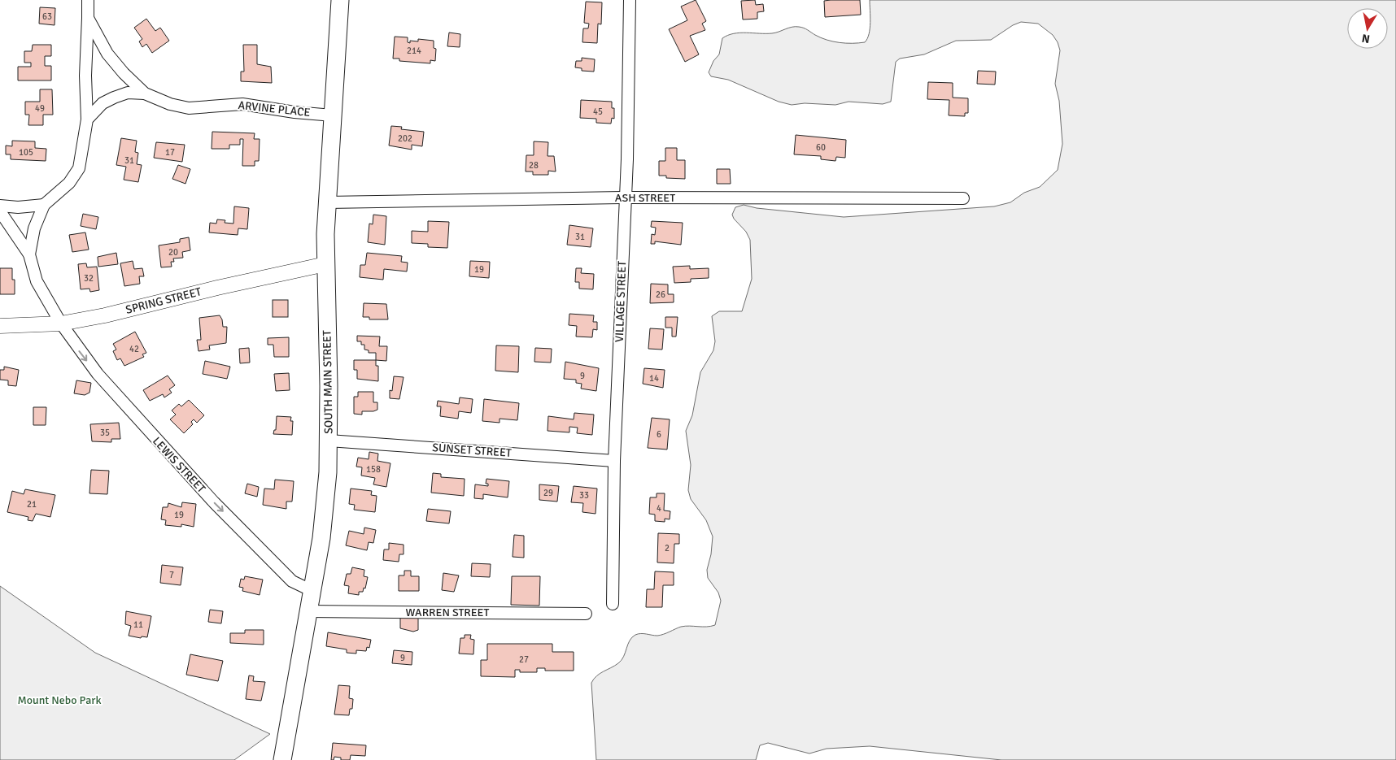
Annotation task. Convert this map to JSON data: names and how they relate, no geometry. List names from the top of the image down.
{
  "streets": {
    "main road": ["SOUTH MAIN STREET"],
    "street": [
      "ARVINE PLACE",
      "ASH STREET",
      "SPRING STREET",
      "VILLAGE STREET",
      "SUNSET STREET",
      "LEWIS STREET",
      "WARREN STREET"
    ]
  },
  "crossings": [
    ["ARVINE PLACE", "SOUTH MAIN STREET"],
    ["ARVINE PLACE", "LEWIS STREET"],
    ["ASH STREET", "VILLAGE STREET"],
    ["ASH STREET", "SOUTH MAIN STREET"],
    ["SPRING STREET", "SOUTH MAIN STREET"],
    ["SPRING STREET", "LEWIS STREET"],
    ["VILLAGE STREET", "SUNSET STREET"],
    ["SOUTH MAIN STREET", "SUNSET STREET"],
    ["SOUTH MAIN STREET", "LEWIS STREET"],
    ["SOUTH MAIN STREET", "WARREN STREET"]
  ],
  "one_way": ["LEWIS STREET"],
  "parks": ["Mount Nebo Park"],
  "house_numbers": [
    "63",
    "214",
    "49",
    "45",
    "202",
    "60",
    "105",
    "17",
    "31",
    "28",
    "31",
    "20",
    "19",
    "32",
    "26",
    "42",
    "9",
    "14",
    "35",
    "6",
    "158",
    "29",
    "33",
    "21",
    "4",
    "19",
    "2",
    "7",
    "11",
    "9",
    "27"
  ],
  "north": "bottom"
}
